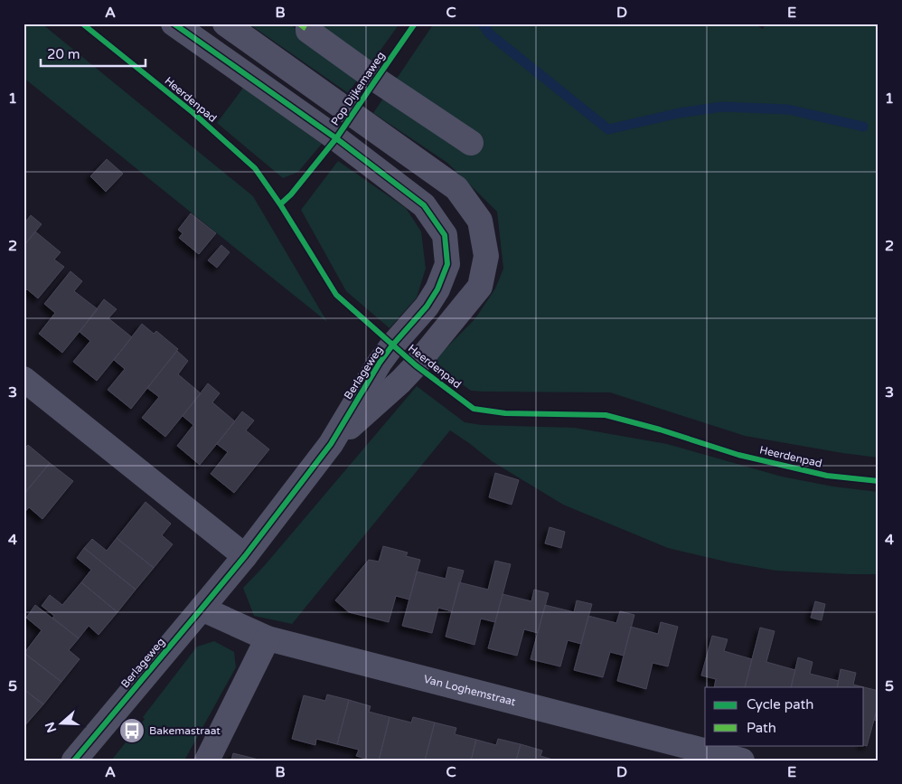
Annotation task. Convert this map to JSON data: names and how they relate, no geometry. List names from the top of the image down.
{
  "streets": {
    "street": ["Berlageweg", "Van Loghemstraat"],
    "cycle path": ["Pop Dijkemaweg", "Heerdenpad"]
  },
  "crossings": [
    ["Berlageweg", "Van Loghemstraat"]
  ],
  "places": {
    "bus stop": ["Bakemastraat"]
  },
  "legend": ["Cycle path", "Path"],
  "scale_bar": "20 m",
  "north": "left",
  "grid": {
    "columns": [
      "A",
      "B",
      "C",
      "D",
      "E"
    ],
    "rows": [
      "1",
      "2",
      "3",
      "4",
      "5"
    ]
  }
}
